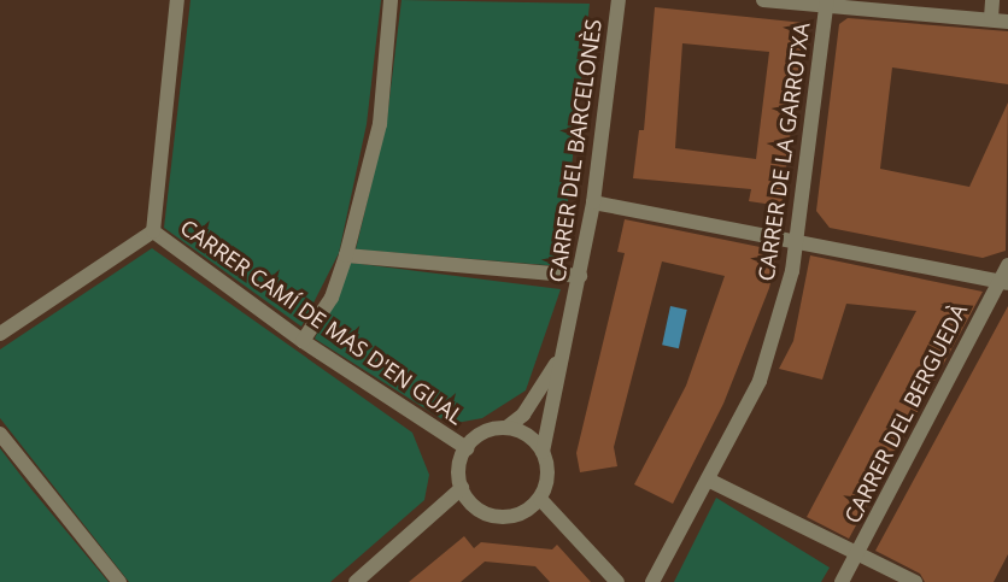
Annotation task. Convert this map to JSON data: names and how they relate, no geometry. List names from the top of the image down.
{
  "streets": {
    "street": [
      "CARRER DEL BARCELONÈS",
      "CARRER DE LA GARROTXA",
      "CARRER CAMÍ DE MAS D'EN GUAL",
      "CARRER DEL BERGUEDÀ"
    ]
  },
  "crossings": [
    ["CARRER DEL BARCELONÈS", "CARRER CAMÍ DE MAS D'EN GUAL"]
  ]
}
